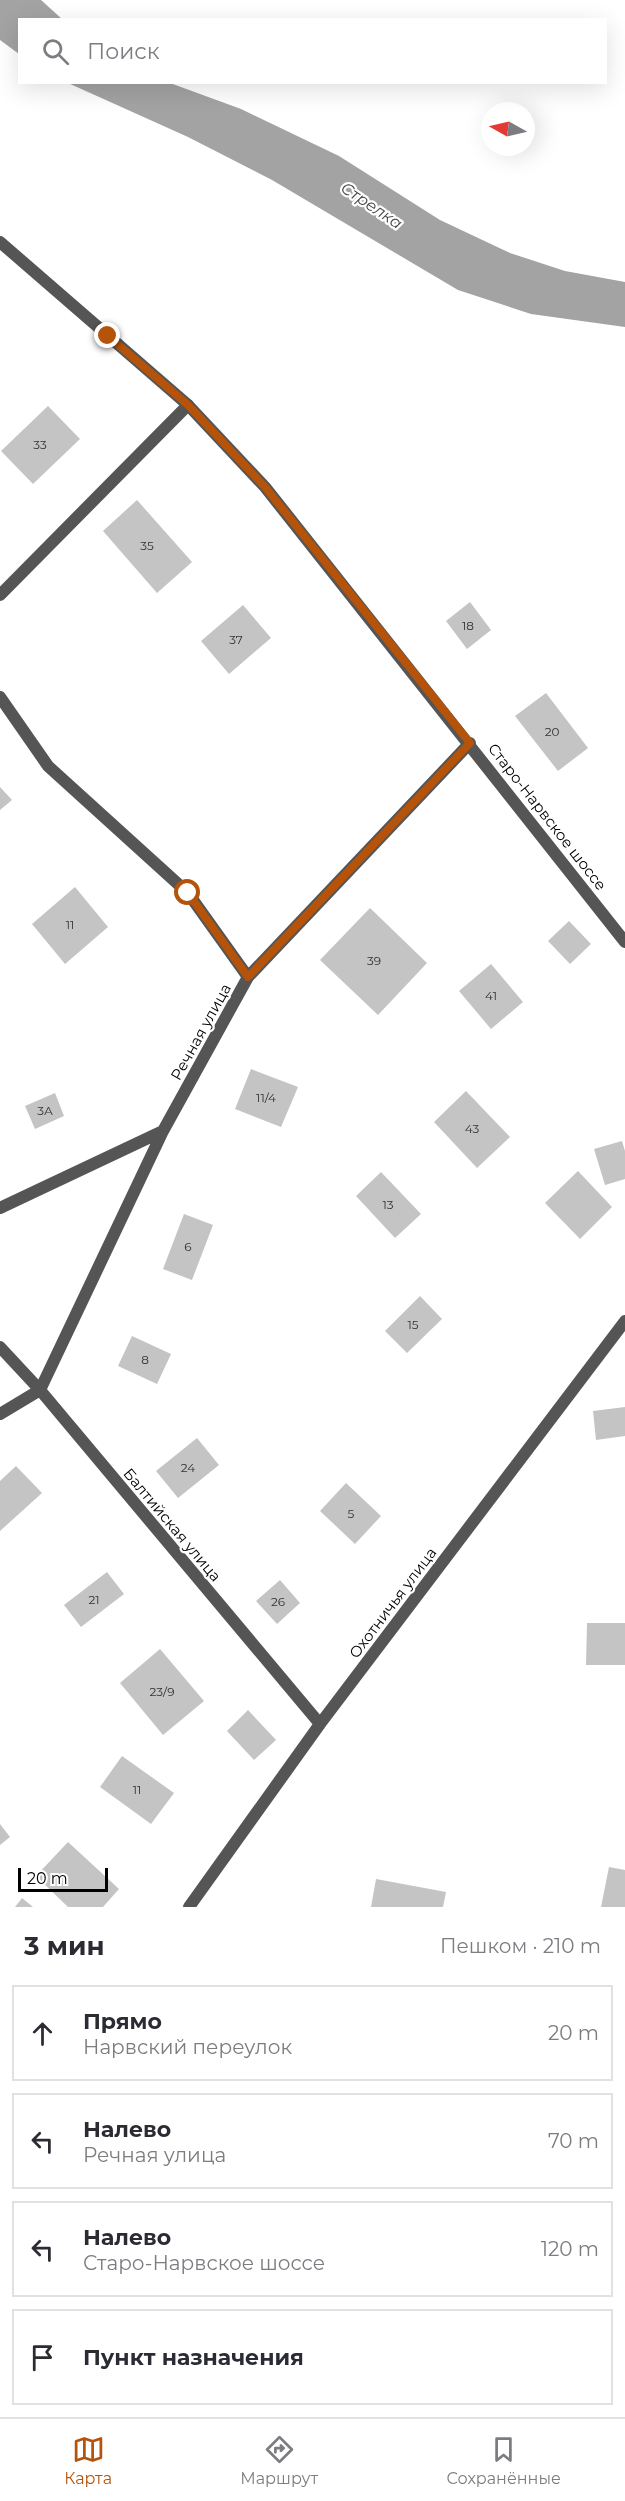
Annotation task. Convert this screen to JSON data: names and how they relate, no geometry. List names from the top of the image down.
{
  "streets": {
    "street": [
      "Старо-Нарвское шоссе",
      "Речная улица",
      "Балтийская улица",
      "Охотничья улица"
    ]
  },
  "crossings": [
    ["Старо-Нарвское шоссе", "Речная улица"],
    ["Речная улица", "Балтийская улица"],
    ["Балтийская улица", "Охотничья улица"]
  ],
  "water": ["Стрелка"],
  "house_numbers": [
    "33",
    "35",
    "18",
    "37",
    "20",
    "11",
    "39",
    "41",
    "11/4",
    "3А",
    "43",
    "13",
    "6",
    "15",
    "8",
    "24",
    "5",
    "21",
    "26",
    "23/9",
    "11"
  ],
  "scale_bar": "20 m",
  "north": "left",
  "page": {
    "search": "Поиск",
    "scale": "20 m",
    "heading": ["3 мин", "Пешком · 210 m"],
    "list": [
      ["Прямо", "Нарвский переулок", "20 m"],
      ["Налево", "Речная улица", "70 m"],
      ["Налево", "Старо-Нарвское шоссе", "120 m"],
      "Пункт назначения"
    ],
    "nav": ["Карта", "Маршрут", "Сохранённые"]
  }
}
